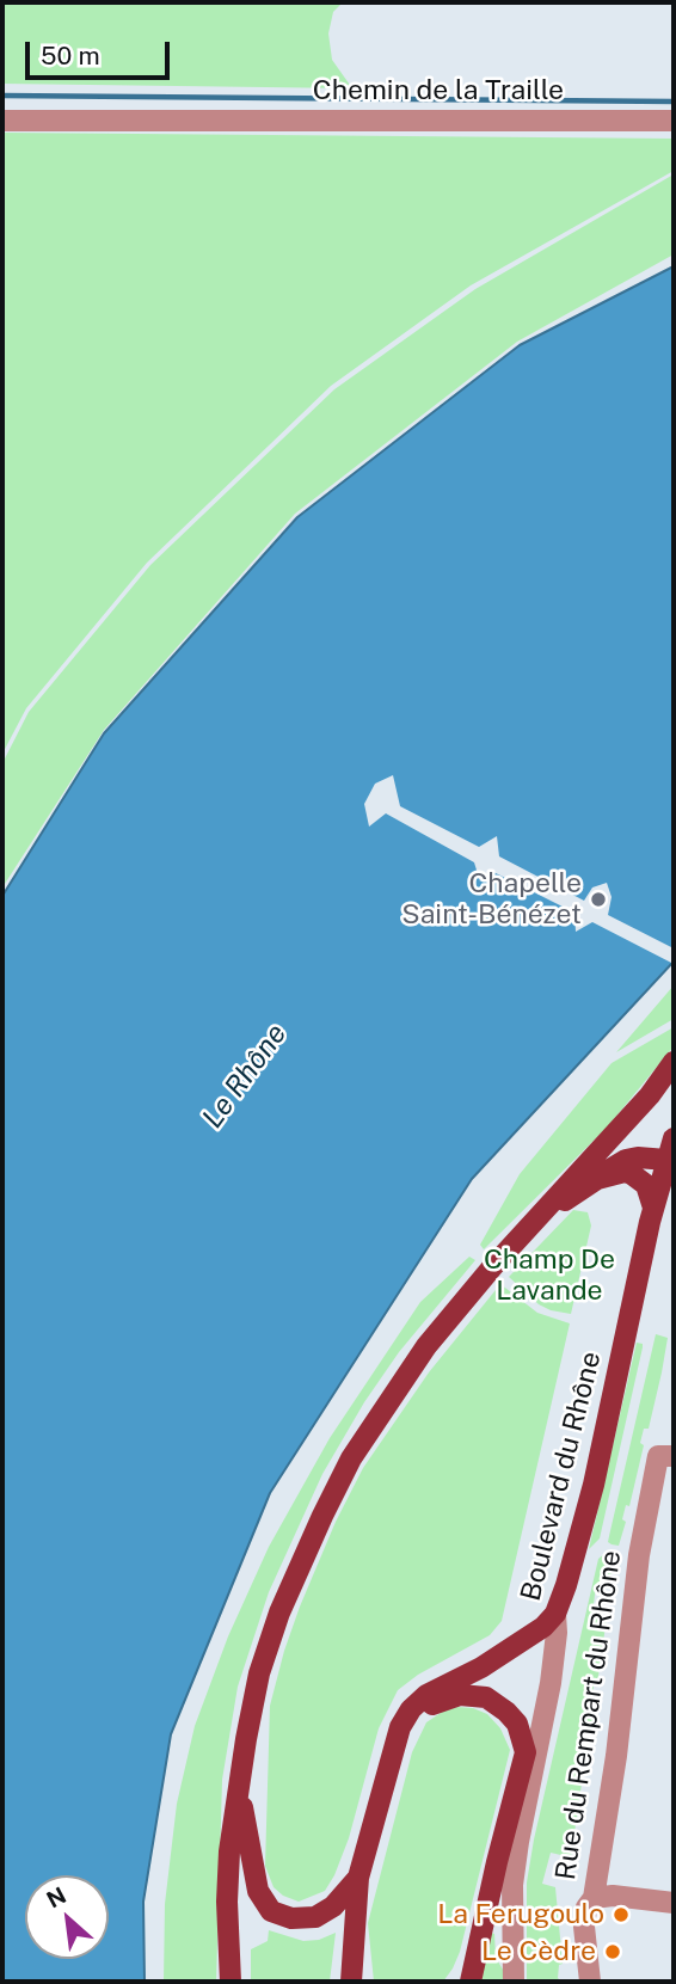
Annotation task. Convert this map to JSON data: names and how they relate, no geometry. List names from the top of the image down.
{
  "streets": {
    "main road": ["Boulevard du Rhône"],
    "street": ["Chemin de la Traille", "Rue du Rempart du Rhône"]
  },
  "water": ["Le Rhône"],
  "parks": ["Champ De Lavande"],
  "places": ["Chapelle Saint-Bénézet", "La Ferugoulo", "Le Cèdre"],
  "scale_bar": "50 m",
  "north": "top left"
}
